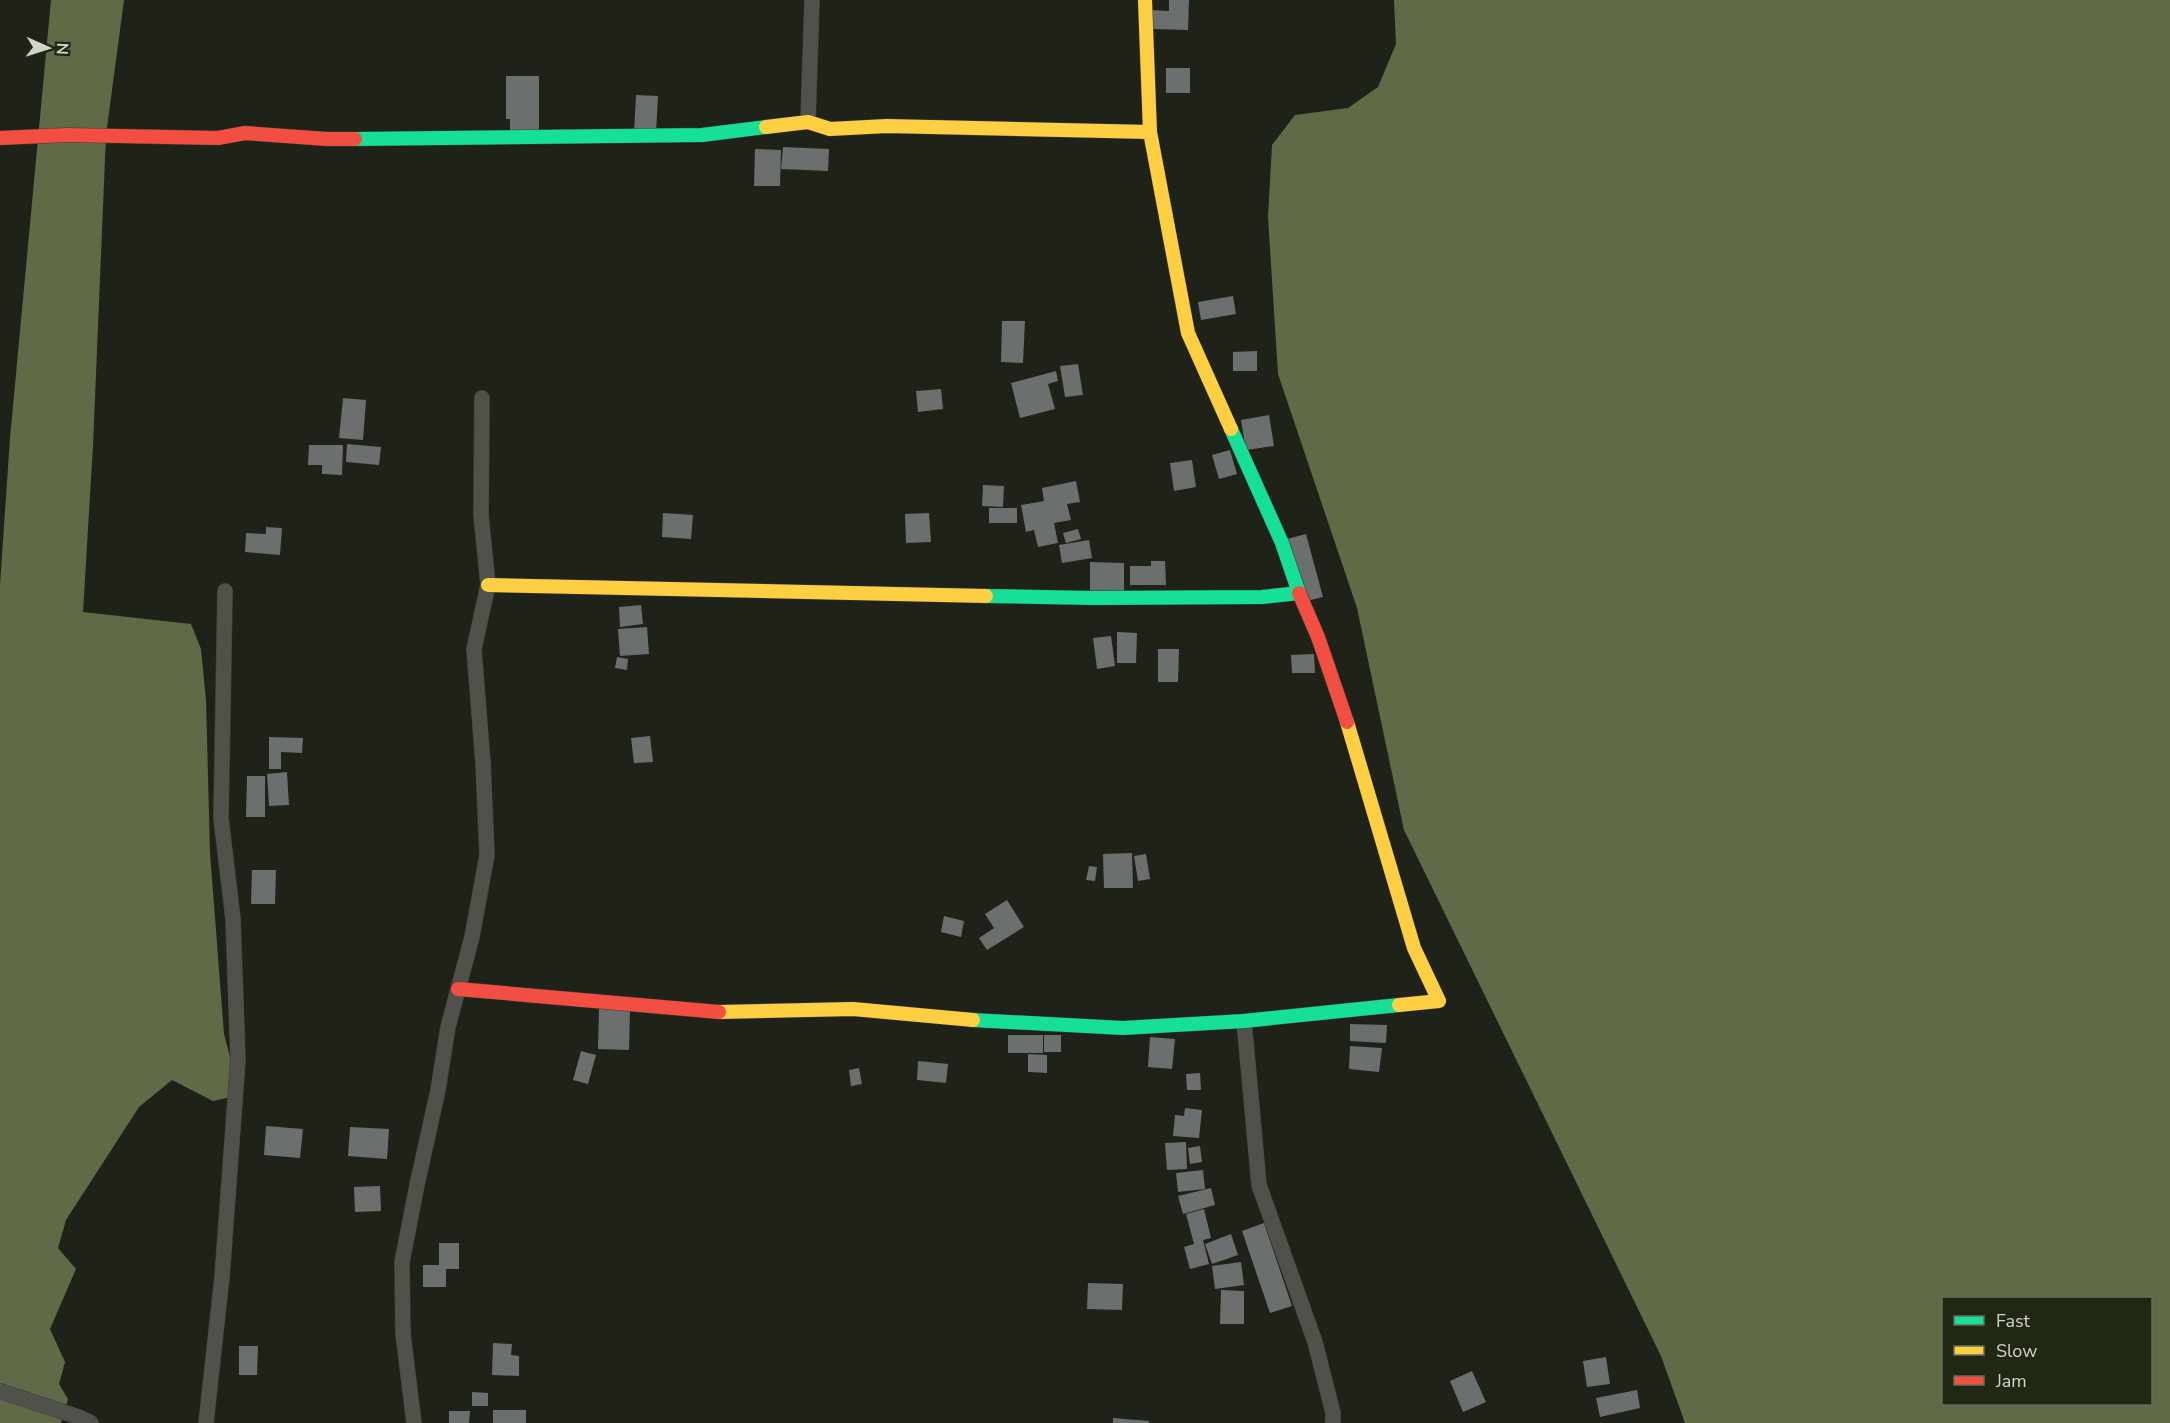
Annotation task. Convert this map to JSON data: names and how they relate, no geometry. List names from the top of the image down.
{
  "legend": ["Fast", "Slow", "Jam"],
  "north": "right"
}
